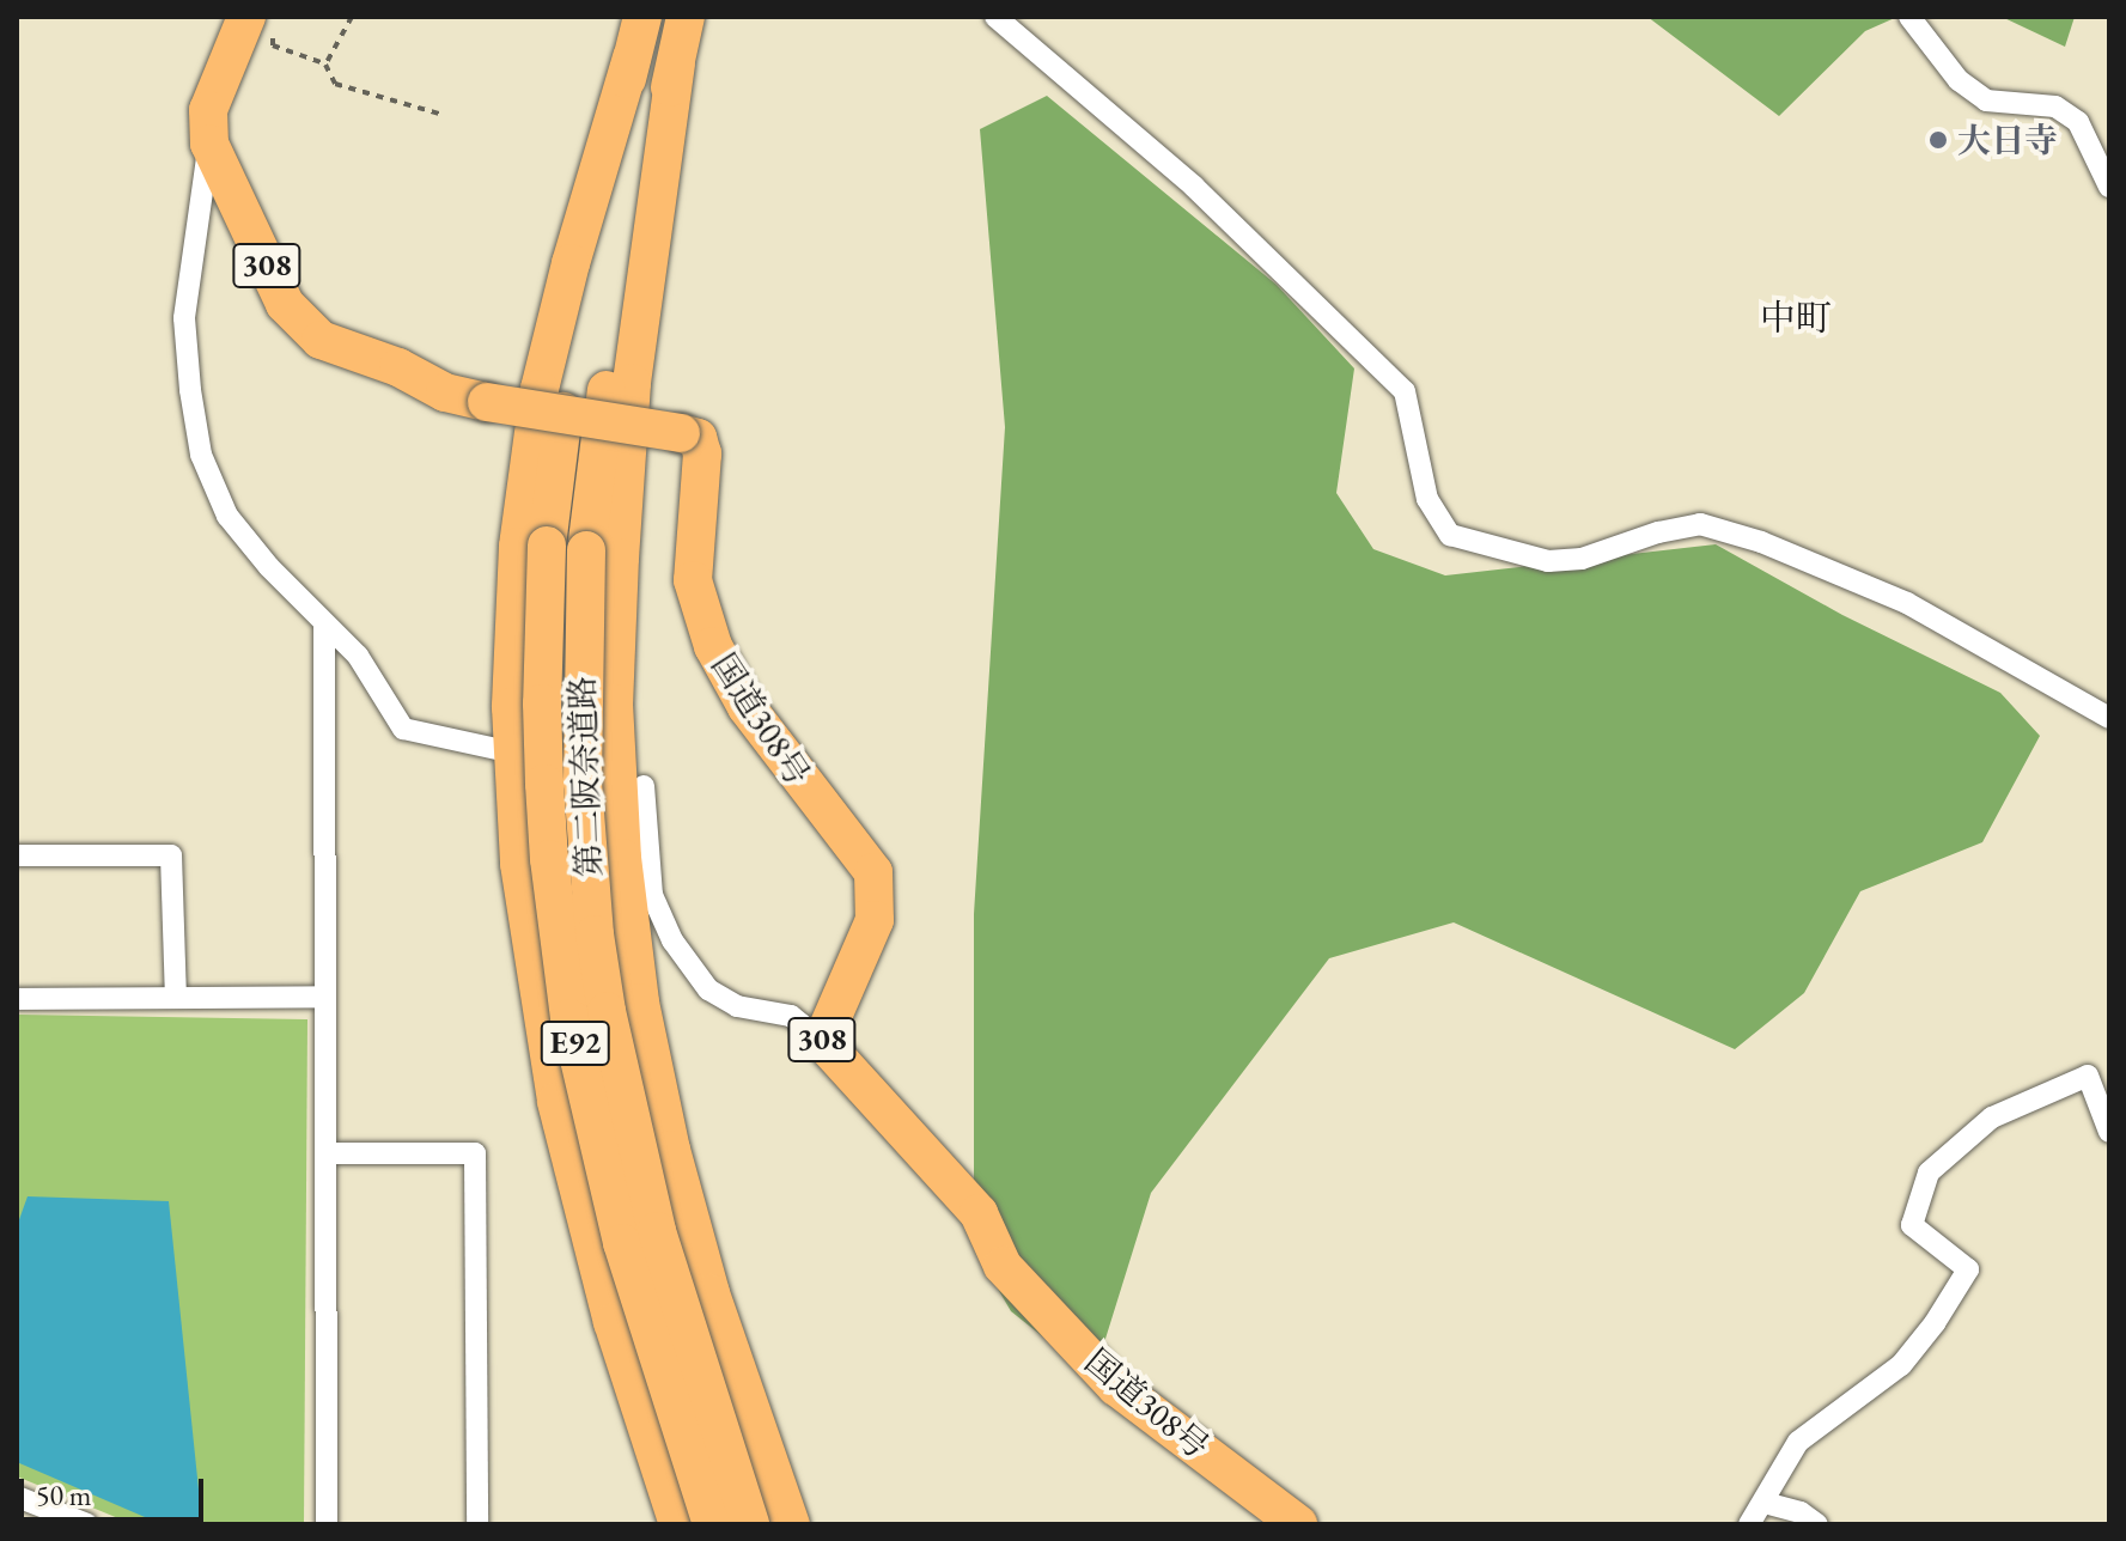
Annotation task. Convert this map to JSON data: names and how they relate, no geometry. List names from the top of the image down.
{
  "streets": {
    "highway": [
      "308",
      "国道308号",
      "第二阪奈道路",
      "E92"
    ]
  },
  "districts": ["中町"],
  "places": ["大日寺"],
  "scale_bar": "50 m"
}
